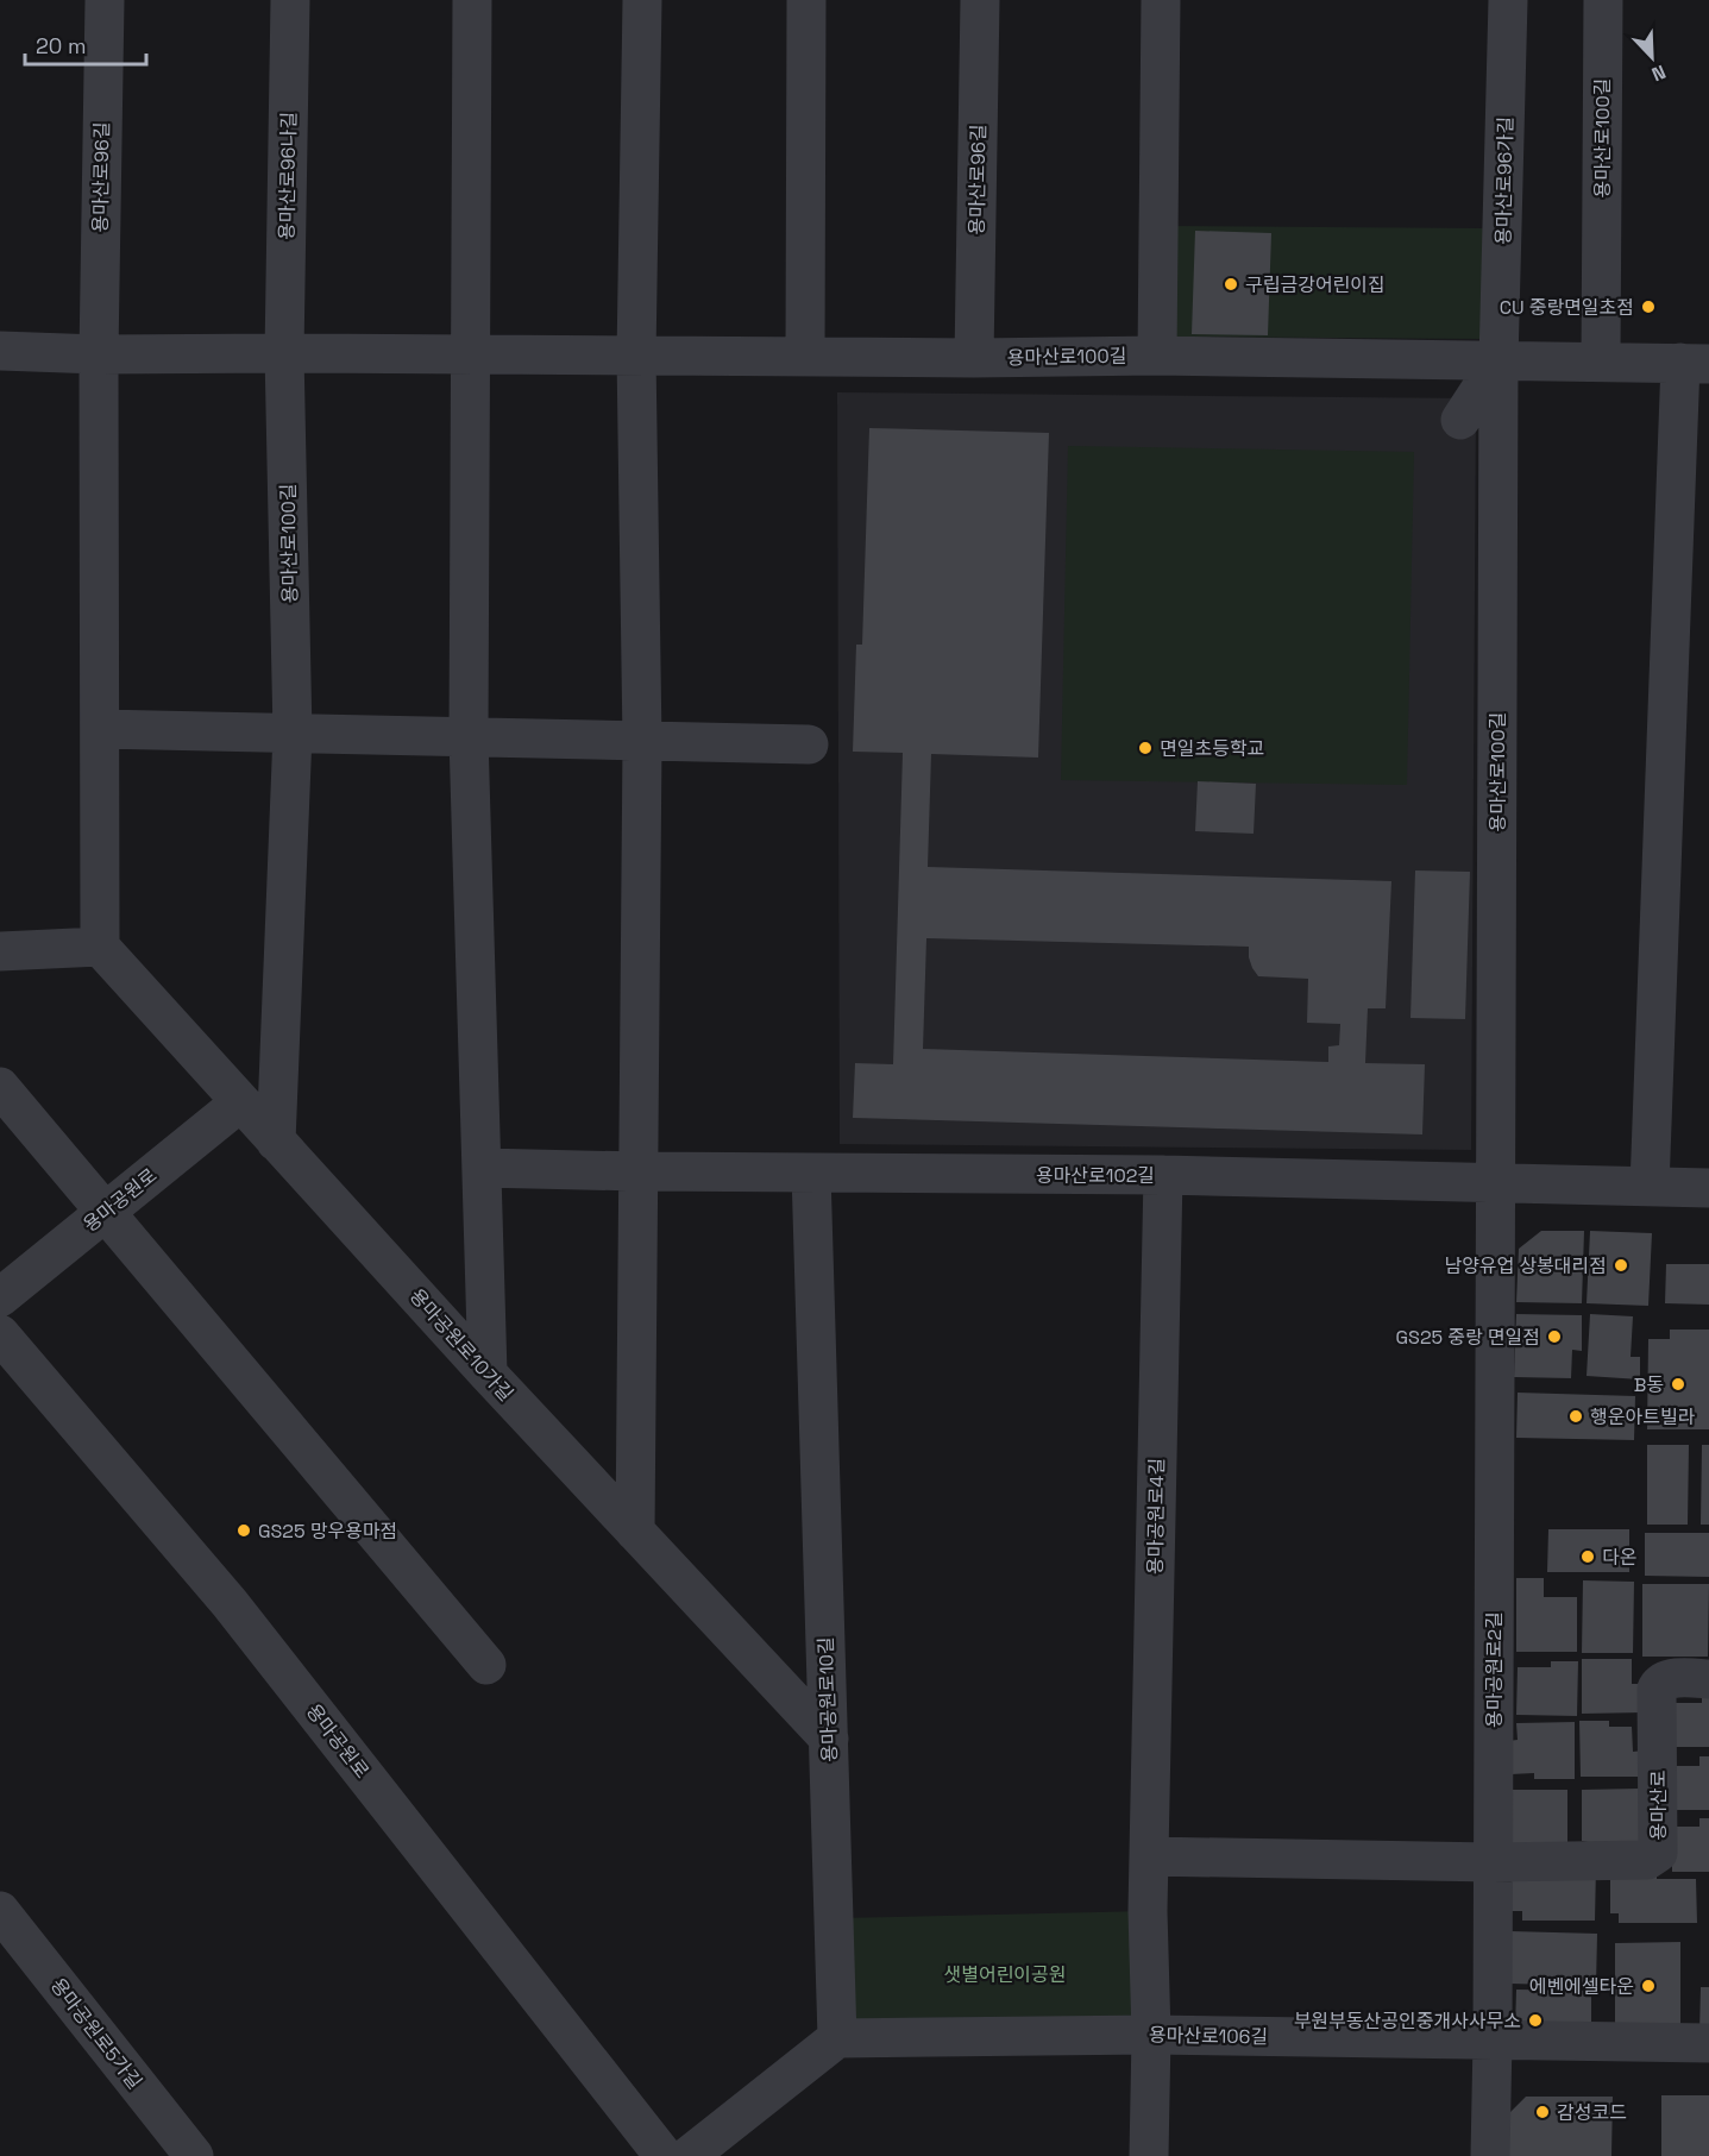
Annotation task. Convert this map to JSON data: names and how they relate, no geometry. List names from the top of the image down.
{
  "streets": {
    "street": [
      "용마산로100길",
      "용마산로96나길",
      "용마산로96길",
      "용마산로96가길",
      "용마산로102길",
      "용마공원로",
      "용마공원로10가길",
      "용마공원로4길",
      "용마공원로2길",
      "용마공원로10길",
      "용마산로",
      "용마공원로5가길",
      "용마산로106길"
    ]
  },
  "crossings": [
    ["용마산로100길", "용마산로96나길"],
    ["용마산로100길", "용마산로96길"],
    ["용마산로100길", "용마산로96가길"],
    ["용마산로100길", "용마산로102길"],
    ["용마산로100길", "용마공원로10가길"],
    ["용마산로100길", "용마공원로2길"],
    ["용마산로102길", "용마공원로4길"],
    ["용마산로102길", "용마공원로2길"],
    ["용마산로102길", "용마공원로10길"],
    ["용마공원로", "용마공원로10가길"],
    ["용마공원로10가길", "용마공원로10길"],
    ["용마공원로4길", "용마산로106길"],
    ["용마공원로2길", "용마산로"],
    ["용마공원로2길", "용마산로106길"],
    ["용마공원로10길", "용마산로106길"]
  ],
  "parks": ["샛별어린이공원"],
  "places": [
    "구립금강어린이집",
    "CU 중랑면일초점",
    "면일초등학교",
    "남양유업 상봉대리점",
    "GS25 중랑 면일점",
    "B동",
    "행운아트빌라",
    "GS25 망우용마점",
    "다온",
    "에벤에셀타운",
    "부원부동산공인중개사사무소",
    "감성코드"
  ],
  "scale_bar": "20 m",
  "north": "bottom right"
}
